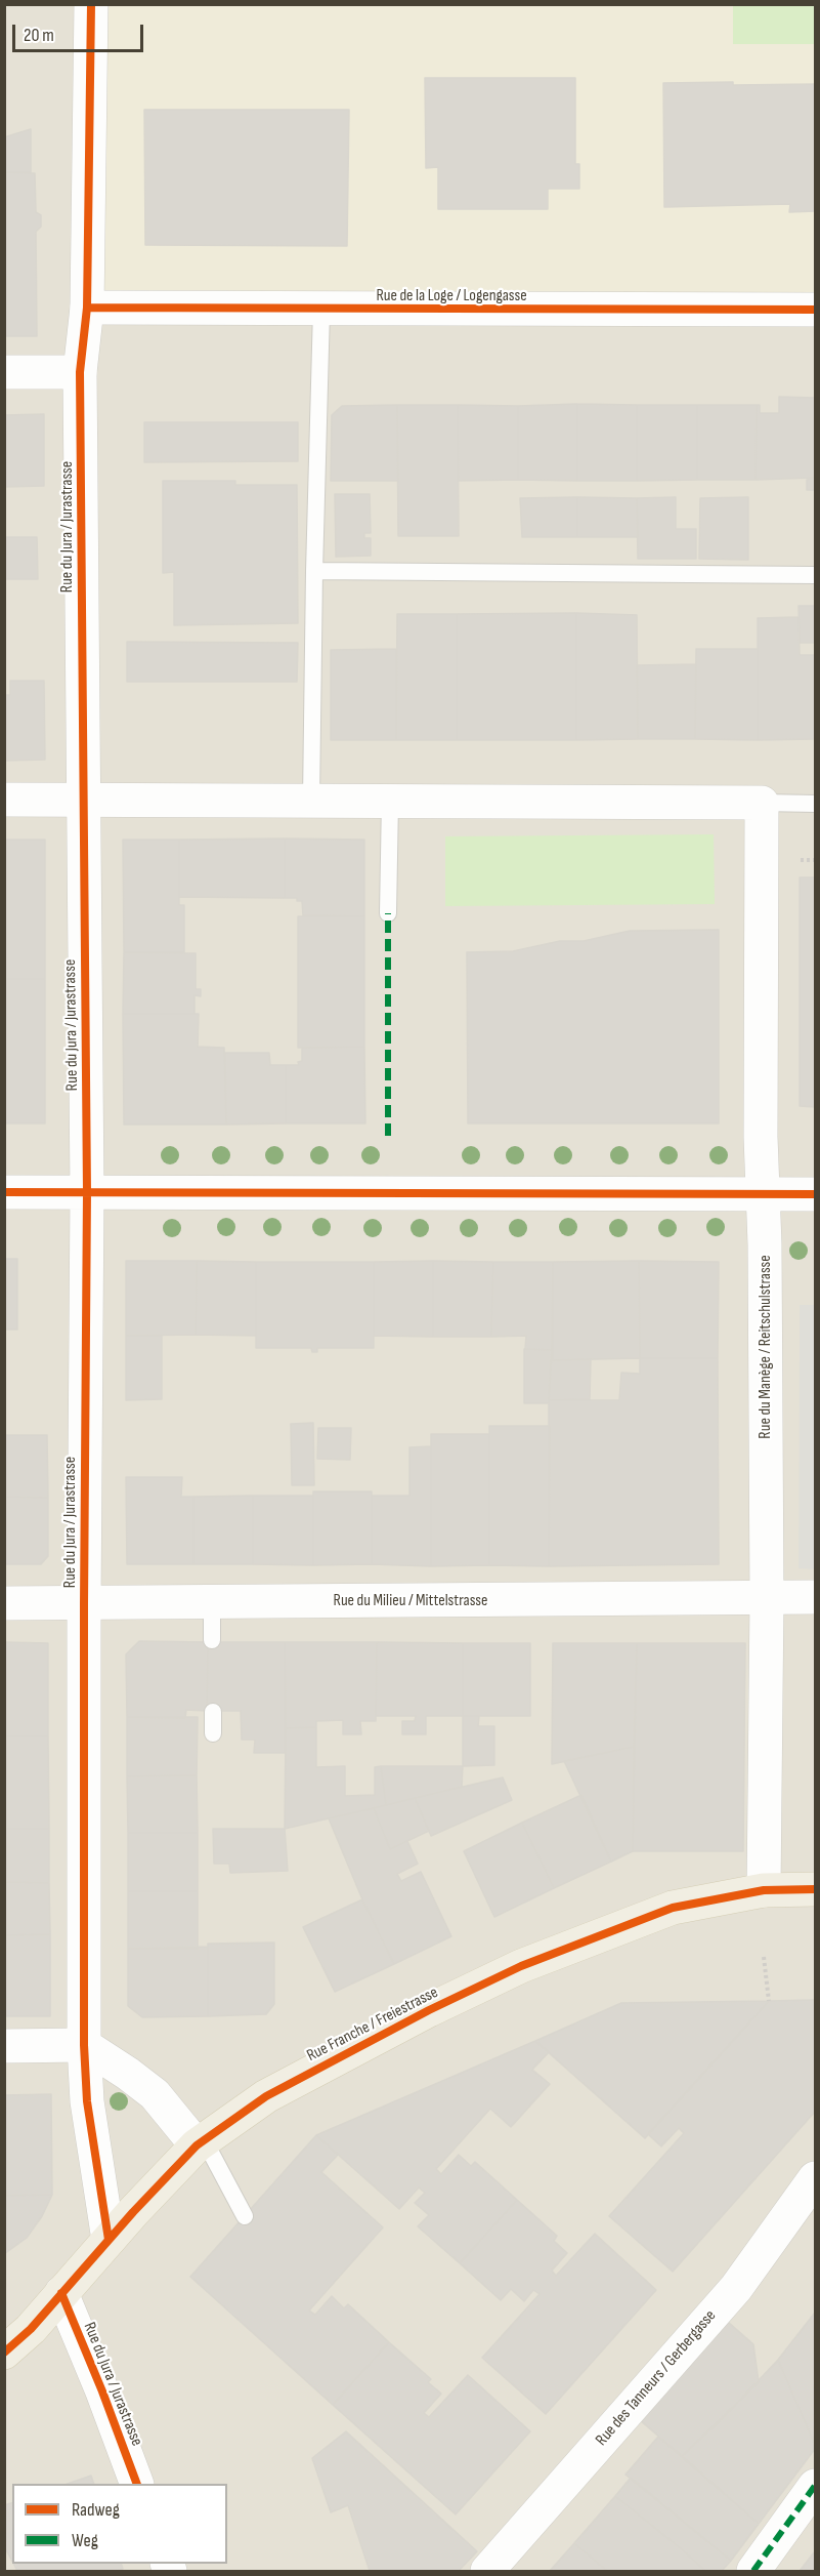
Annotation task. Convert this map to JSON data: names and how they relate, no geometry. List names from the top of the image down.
{
  "streets": {
    "main road": ["Rue Franche / Freiestrasse"],
    "street": [
      "Rue de la Loge / Logengasse",
      "Rue du Jura / Jurastrasse",
      "Rue du Manège / Reitschulstrasse",
      "Rue du Milieu / Mittelstrasse",
      "Rue des Tanneurs / Gerbergasse"
    ]
  },
  "crossings": [
    ["Rue de la Loge / Logengasse", "Rue du Jura / Jurastrasse"],
    ["Rue du Jura / Jurastrasse", "Rue du Milieu / Mittelstrasse"],
    ["Rue du Jura / Jurastrasse", "Rue Franche / Freiestrasse"],
    ["Rue du Manège / Reitschulstrasse", "Rue du Milieu / Mittelstrasse"],
    ["Rue du Manège / Reitschulstrasse", "Rue Franche / Freiestrasse"]
  ],
  "legend": ["Radweg", "Weg"],
  "scale_bar": "20 m"
}
